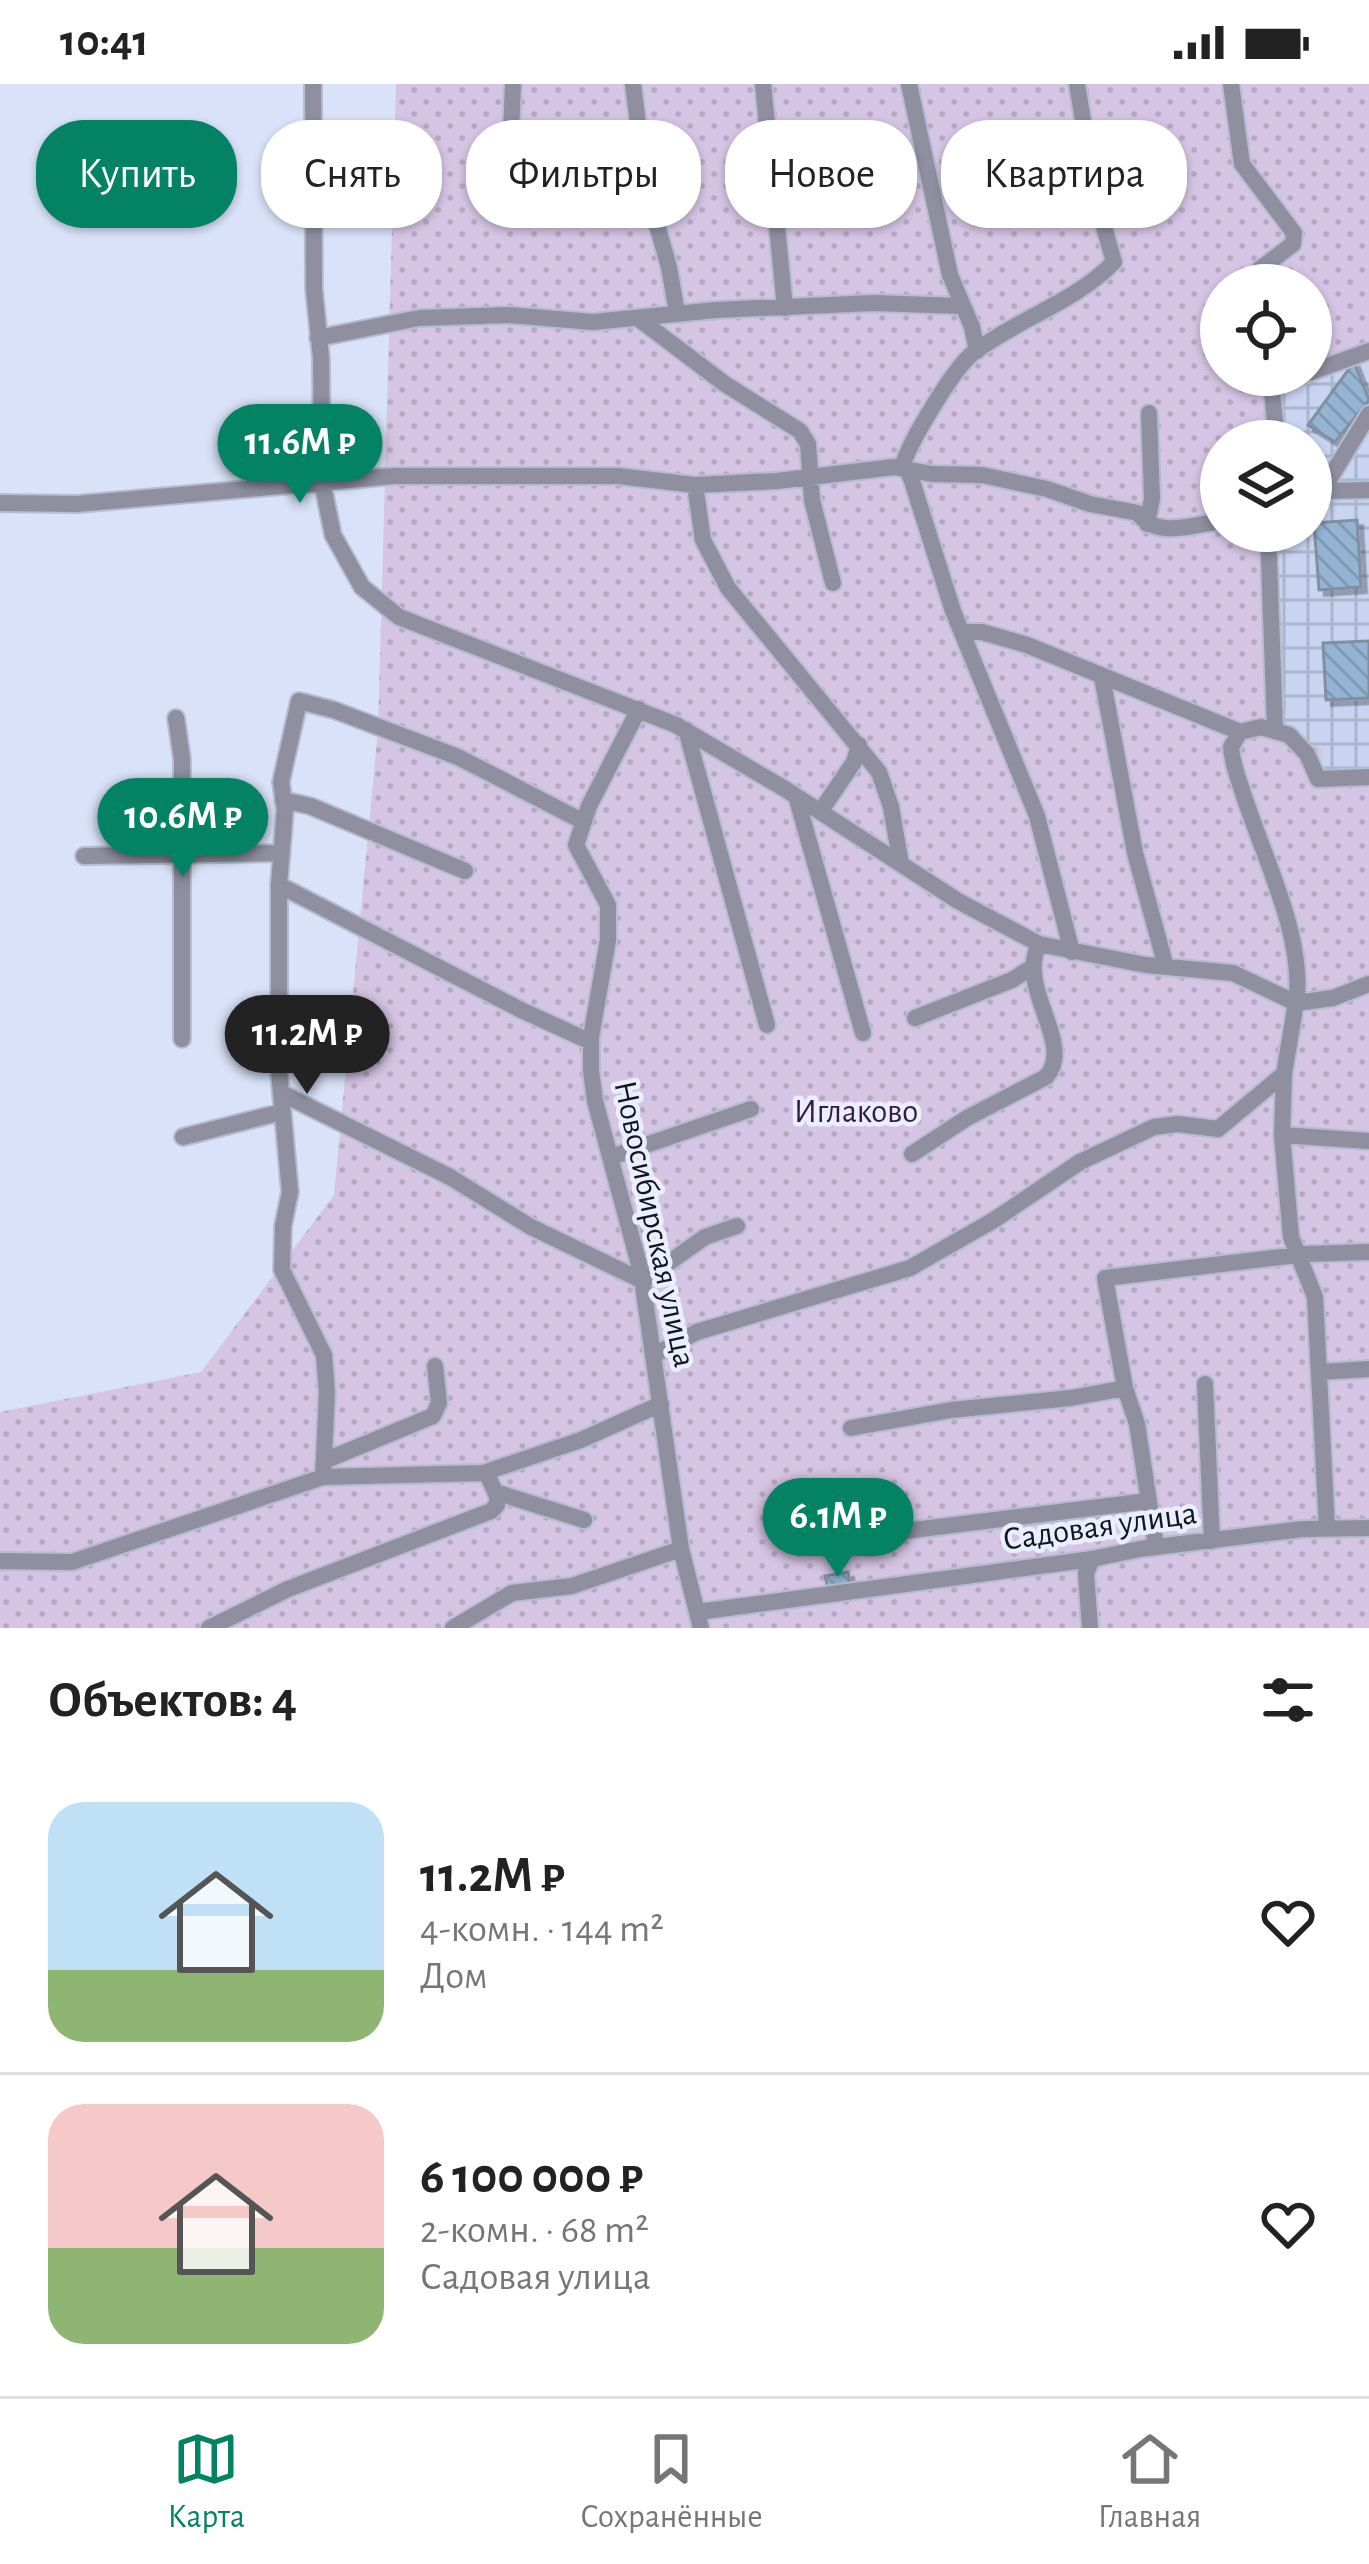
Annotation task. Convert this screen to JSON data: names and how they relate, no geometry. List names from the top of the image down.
{
  "streets": {
    "street": ["Новосибирская улица", "Садовая улица"]
  },
  "crossings": [
    ["Новосибирская улица", "Садовая улица"]
  ],
  "parks": ["Иглаково"],
  "page": {
    "status": "10:41",
    "chip": [
      "Купить",
      "Снять",
      "Фильтры",
      "Новое",
      "Квартира"
    ],
    "price": [
      "11.6M ₽",
      "10.6M ₽",
      "11.2M ₽",
      "6.1M ₽"
    ],
    "heading": "Объектов: 4",
    "list": [
      {
        "name": "11.2M ₽",
        "note": "4-комн. · 144 m² · Дом"
      },
      {
        "name": "6 100 000 ₽",
        "note": "2-комн. · 68 m² · Садовая улица"
      }
    ],
    "tabs": ["Карта", "Сохранённые", "Главная"]
  }
}
